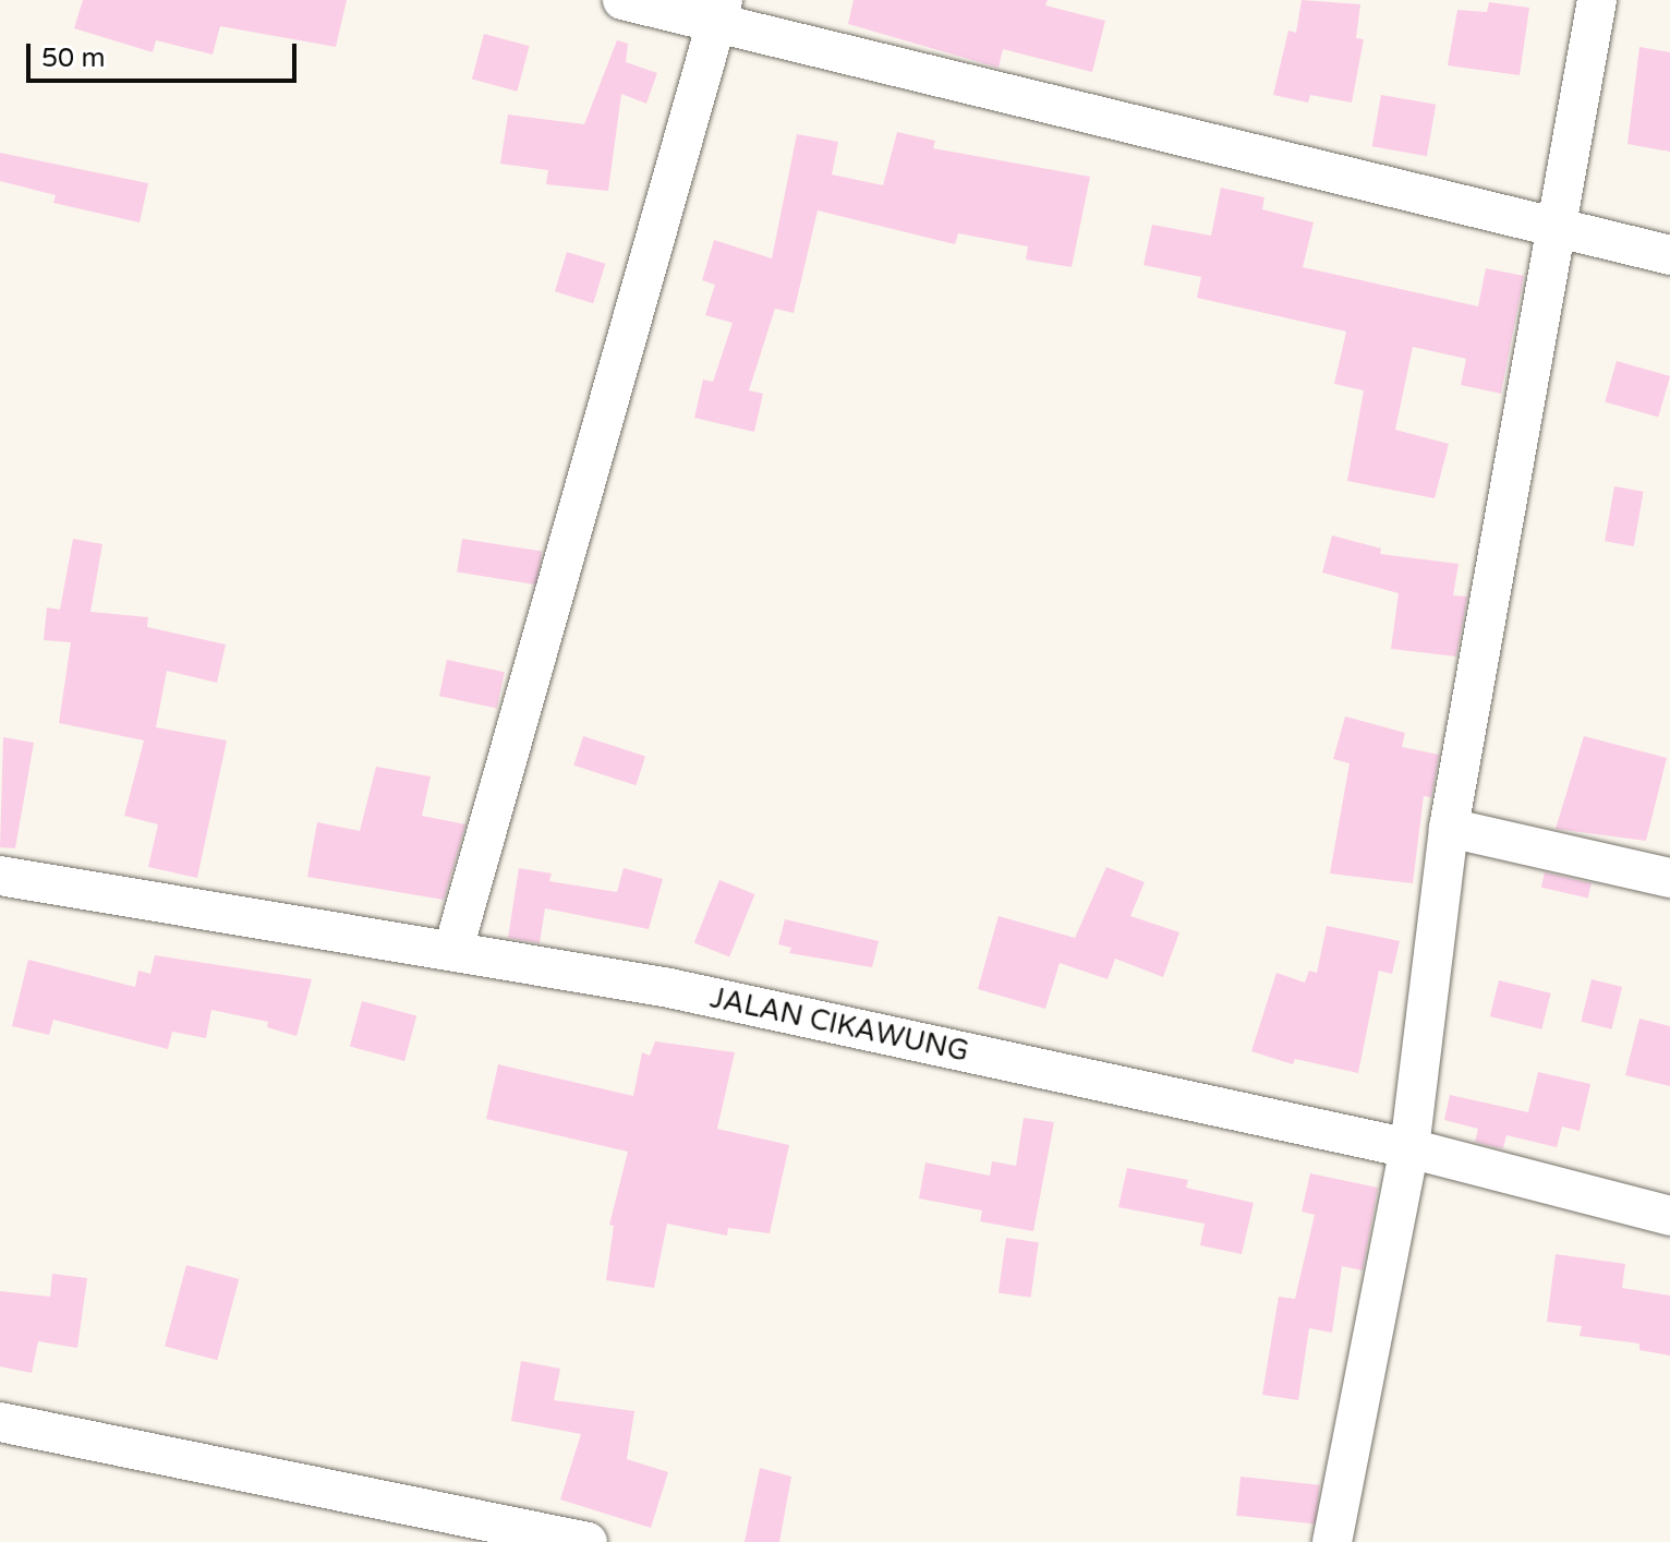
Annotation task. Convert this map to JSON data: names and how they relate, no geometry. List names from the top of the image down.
{
  "streets": {
    "street": ["JALAN CIKAWUNG"]
  },
  "scale_bar": "50 m"
}
